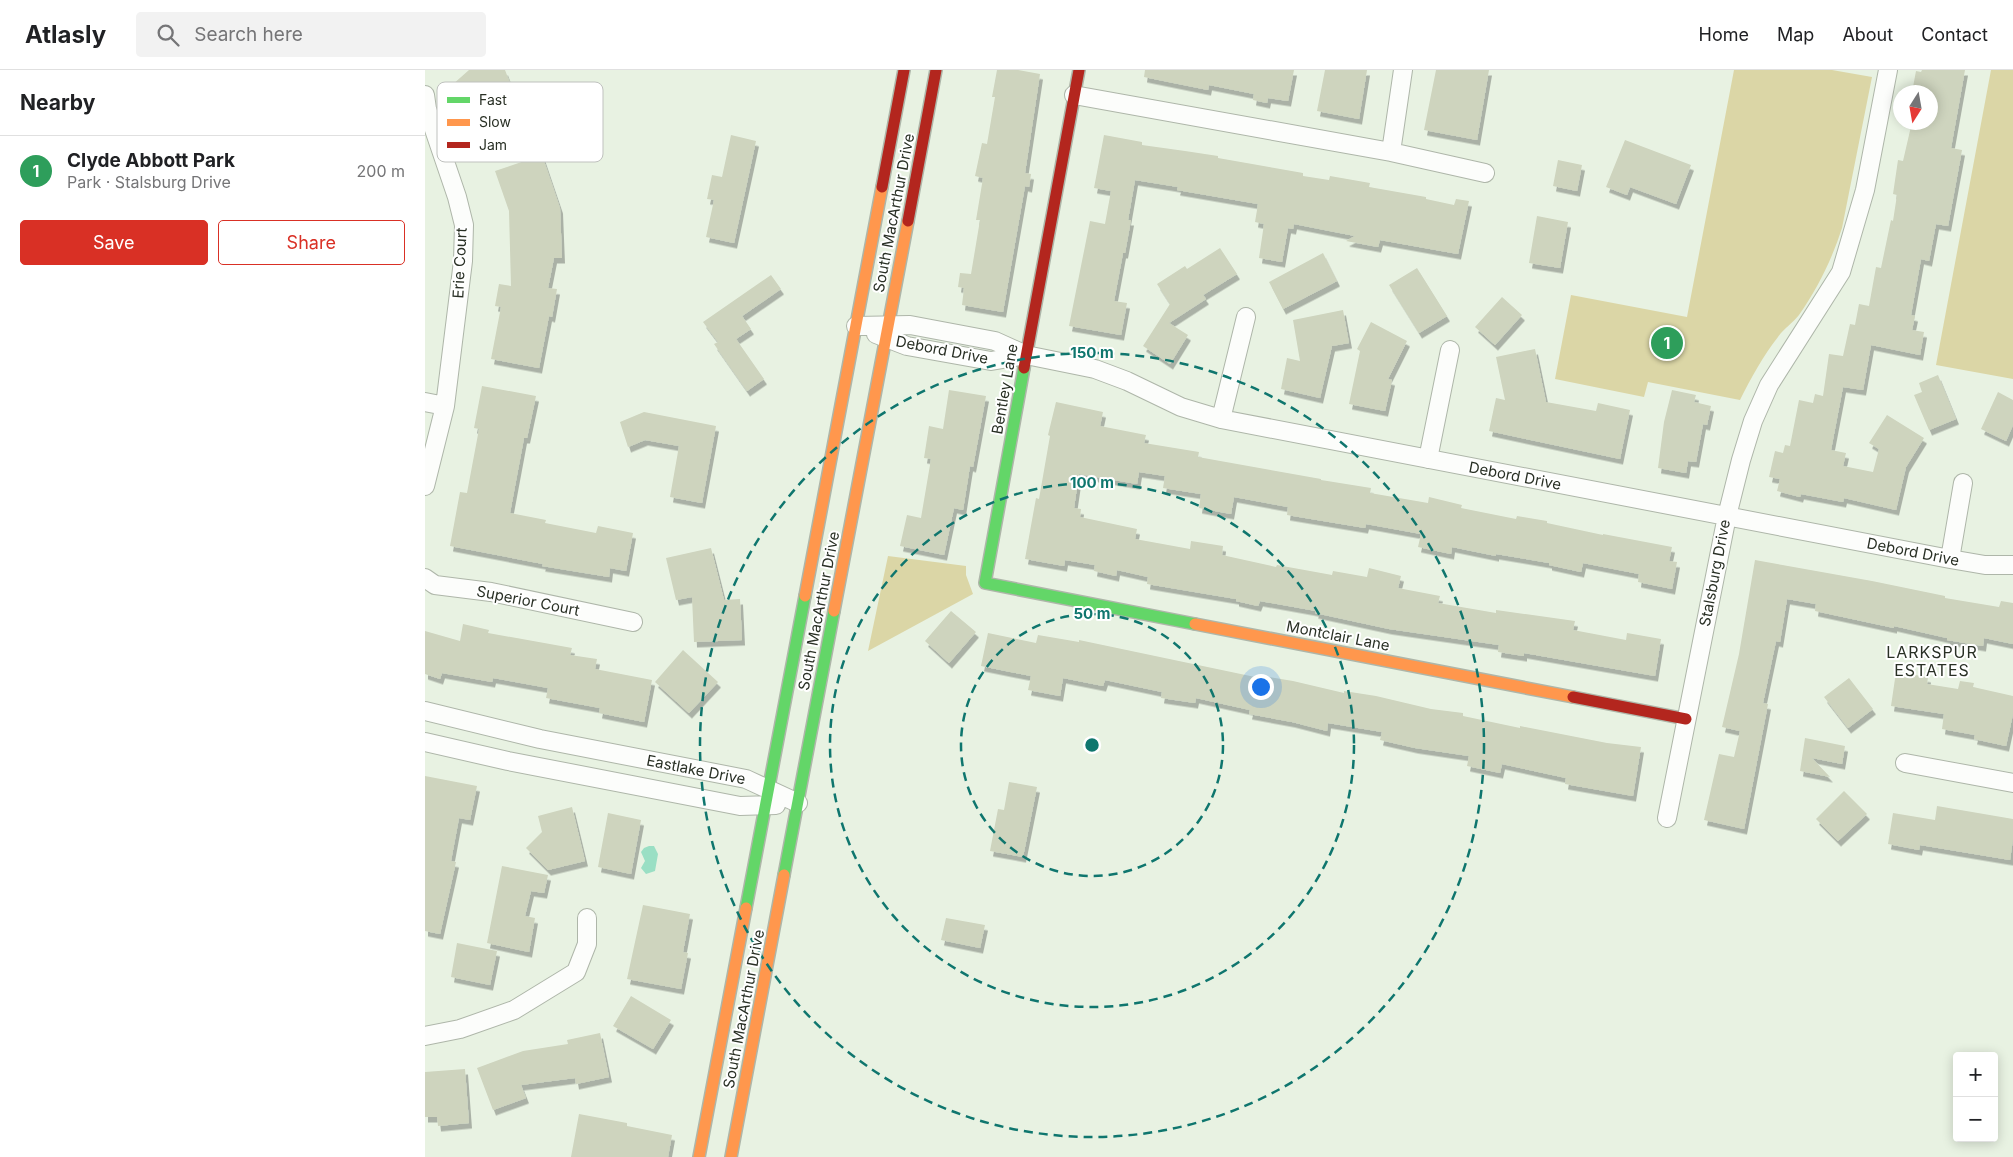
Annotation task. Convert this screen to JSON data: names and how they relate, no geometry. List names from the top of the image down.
{
  "streets": {
    "main road": ["South MacArthur Drive", "Bentley Lane", "Montclair Lane"],
    "street": [
      "Erie Court",
      "Debord Drive",
      "Stalsburg Drive",
      "Superior Court",
      "Eastlake Drive"
    ]
  },
  "crossings": [
    ["South MacArthur Drive", "Debord Drive"],
    ["South MacArthur Drive", "Eastlake Drive"],
    ["Debord Drive", "Bentley Lane"],
    ["Debord Drive", "Stalsburg Drive"],
    ["Bentley Lane", "Montclair Lane"],
    ["Stalsburg Drive", "Montclair Lane"]
  ],
  "districts": ["LARKSPUR ESTATES"],
  "legend": ["Fast", "Slow", "Jam"],
  "north": "bottom",
  "page": {
    "header": "Atlasly",
    "search": "Search here",
    "nav": [
      "Home",
      "Map",
      "About",
      "Contact"
    ],
    "heading": "Nearby",
    "list": [
      {
        "mark": "1",
        "name": "Clyde Abbott Park",
        "note": "Park · Stalsburg Drive",
        "value": "200 m"
      }
    ],
    "buttons": ["Save", "Share"],
    "pins": "1",
    "map_buttons": ["+", "−"]
  },
  "rings": ["150 m", "100 m", "50 m"]
}
